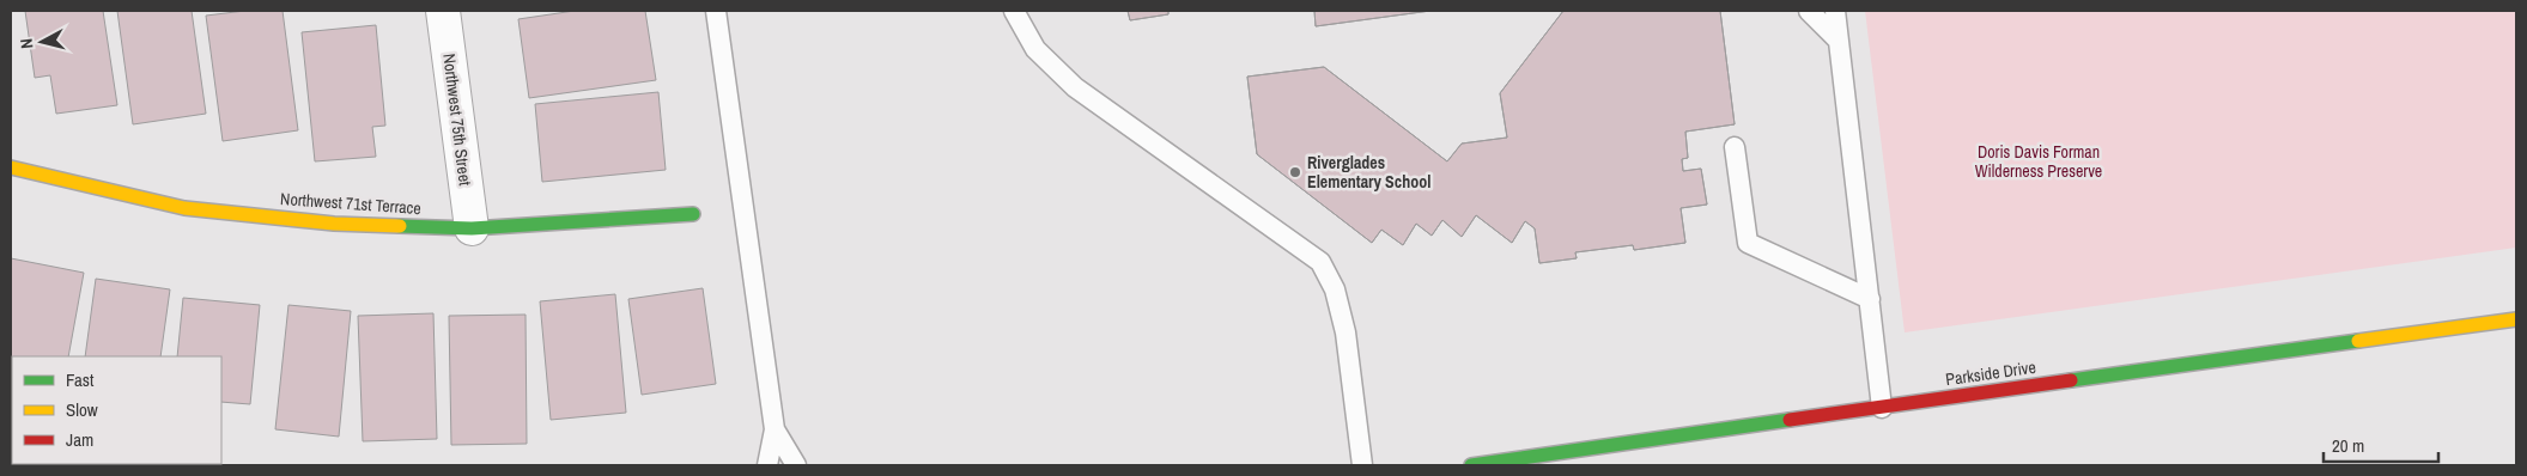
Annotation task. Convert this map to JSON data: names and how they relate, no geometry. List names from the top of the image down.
{
  "streets": {
    "street": ["Northwest 75th Street", "Northwest 71st Terrace", "Parkside Drive"]
  },
  "crossings": [
    ["Northwest 75th Street", "Northwest 71st Terrace"]
  ],
  "parks": ["Doris Davis Forman Wilderness Preserve"],
  "places": ["Riverglades Elementary School"],
  "legend": ["Fast", "Slow", "Jam"],
  "scale_bar": "20 m",
  "north": "left"
}
